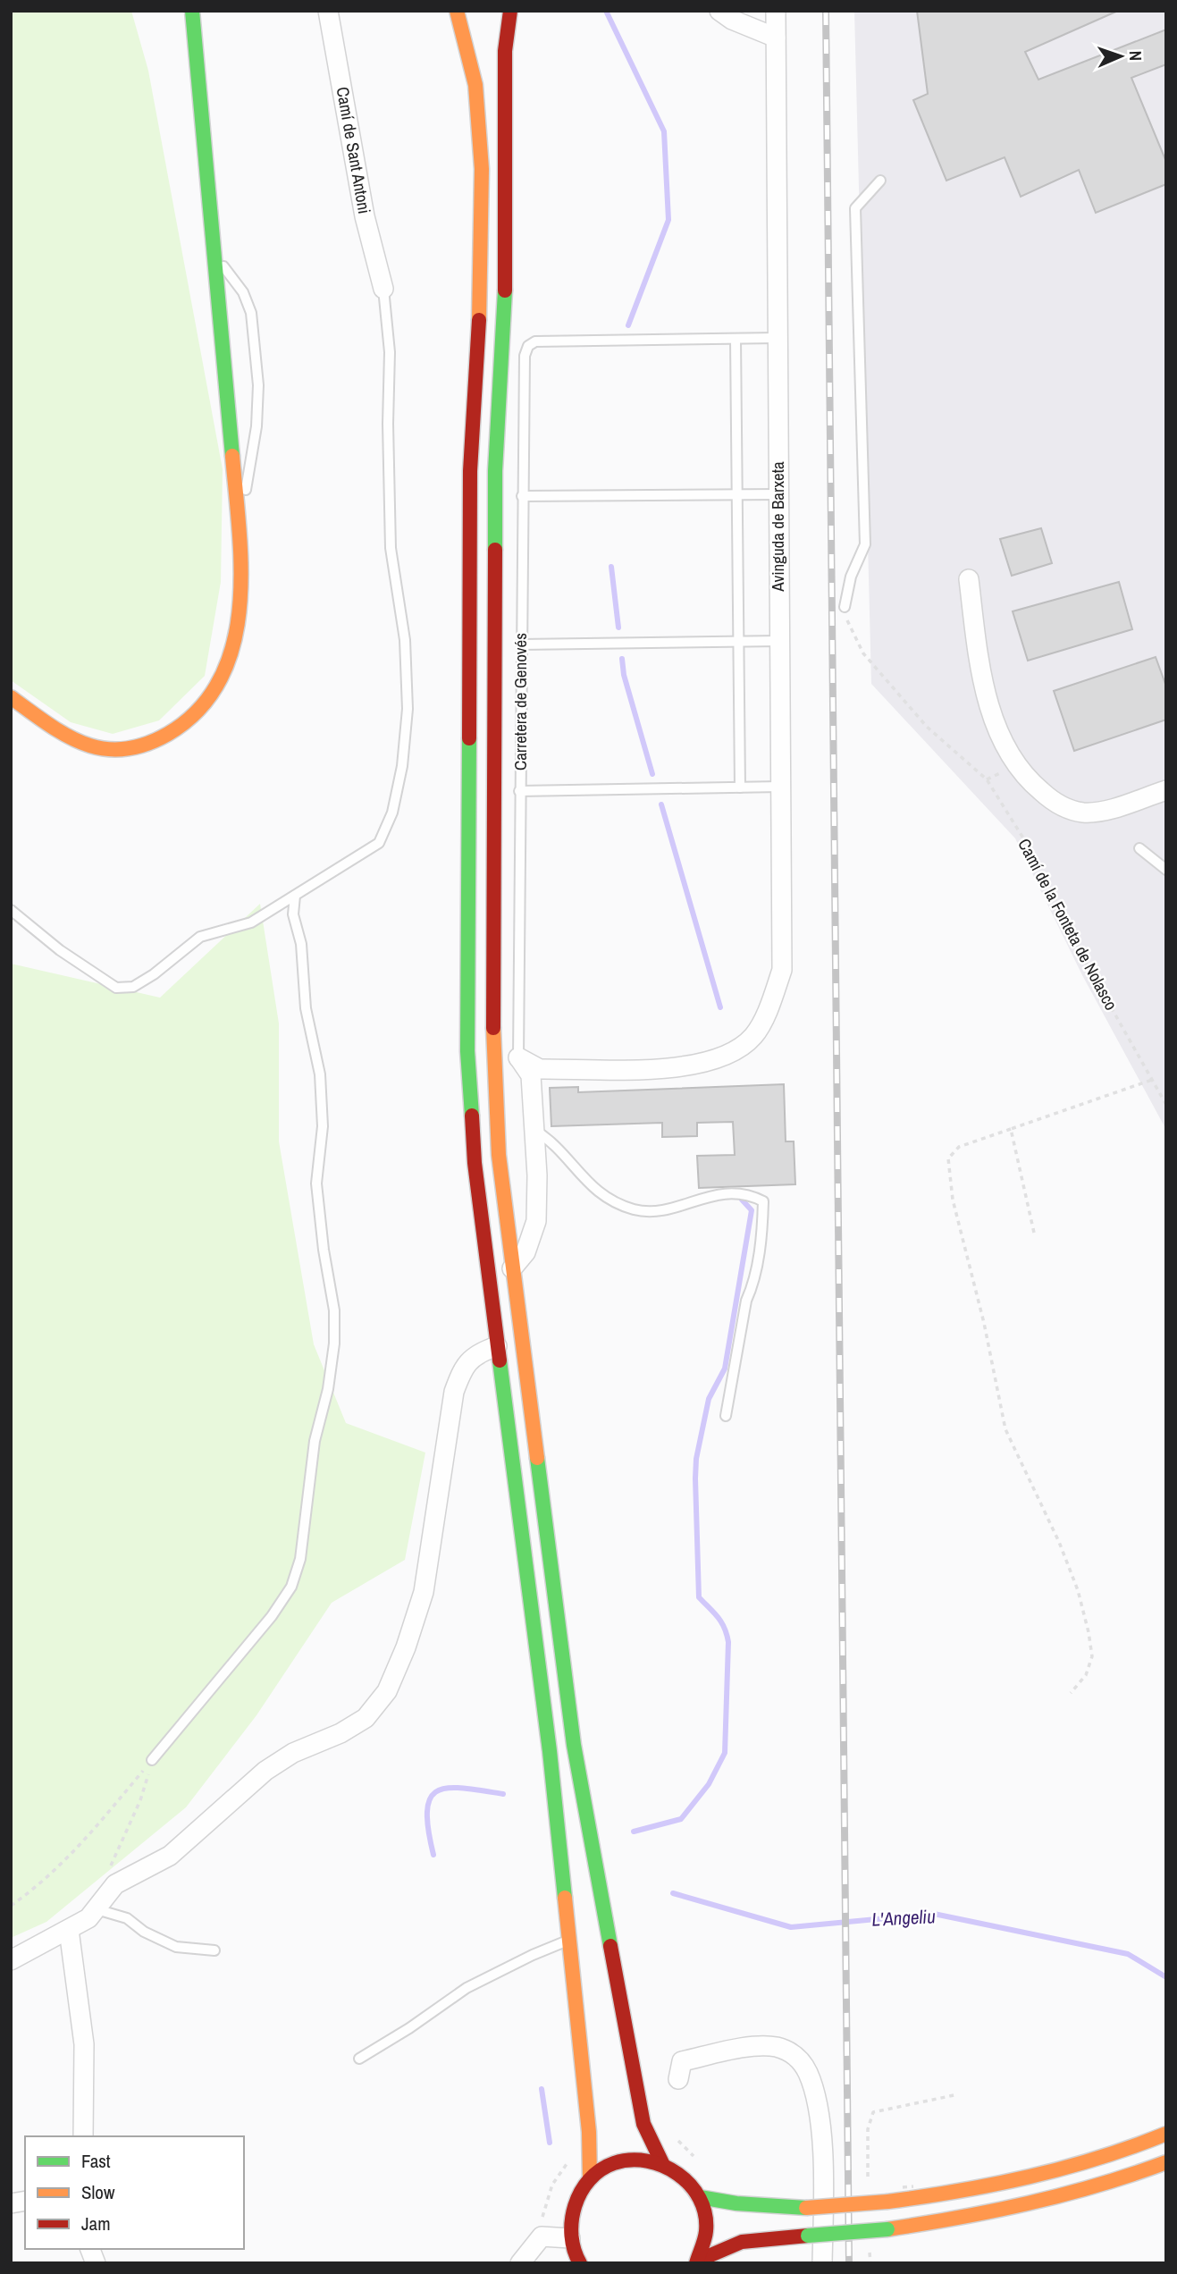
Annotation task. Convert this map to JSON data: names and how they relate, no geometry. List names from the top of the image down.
{
  "streets": {
    "street": ["Camí de Sant Antoni", "Avinguda de Barxeta", "Carretera de Genovés"],
    "path": ["Camí de la Fonteta de Nolasco"]
  },
  "crossings": [
    ["Avinguda de Barxeta", "Carretera de Genovés"]
  ],
  "water": ["L'Angeliu"],
  "legend": ["Fast", "Slow", "Jam"],
  "north": "right"
}
